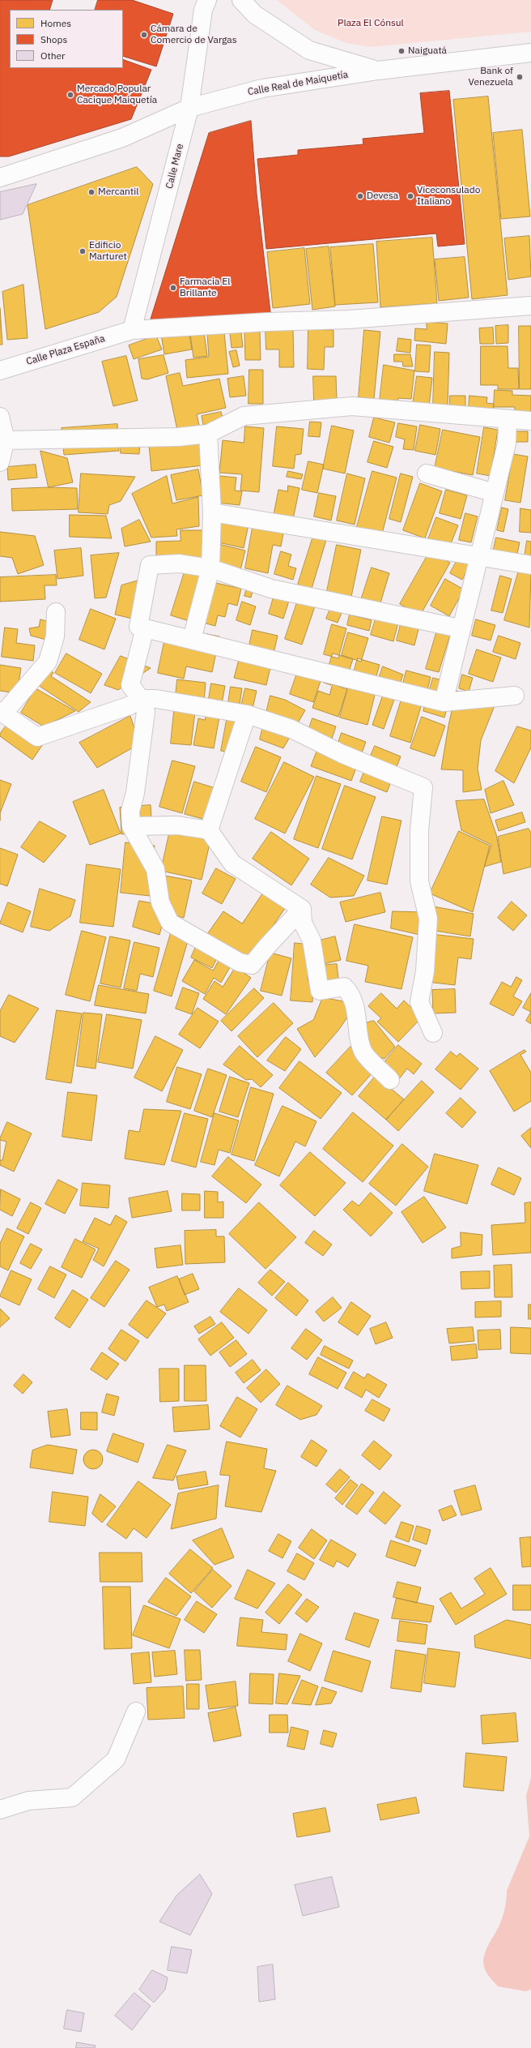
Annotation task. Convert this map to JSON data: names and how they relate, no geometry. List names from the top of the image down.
{
  "streets": {
    "street": ["Calle Real de Maiquetía", "Calle Mare", "Calle Plaza España"]
  },
  "crossings": [
    ["Calle Real de Maiquetía", "Calle Mare"],
    ["Calle Mare", "Calle Plaza España"]
  ],
  "parks": ["Plaza El Cónsul"],
  "places": [
    "Cámara de Comercio de Vargas",
    "Naiguatá",
    "Bank of Venezuela",
    "Mercado Popular Cacique Maiquetía",
    "Mercantil",
    "Devesa",
    "Viceconsulado Italiano",
    "Edificio Marturet",
    "Farmacia El Brillante"
  ],
  "legend": ["Homes", "Shops", "Other"]
}
